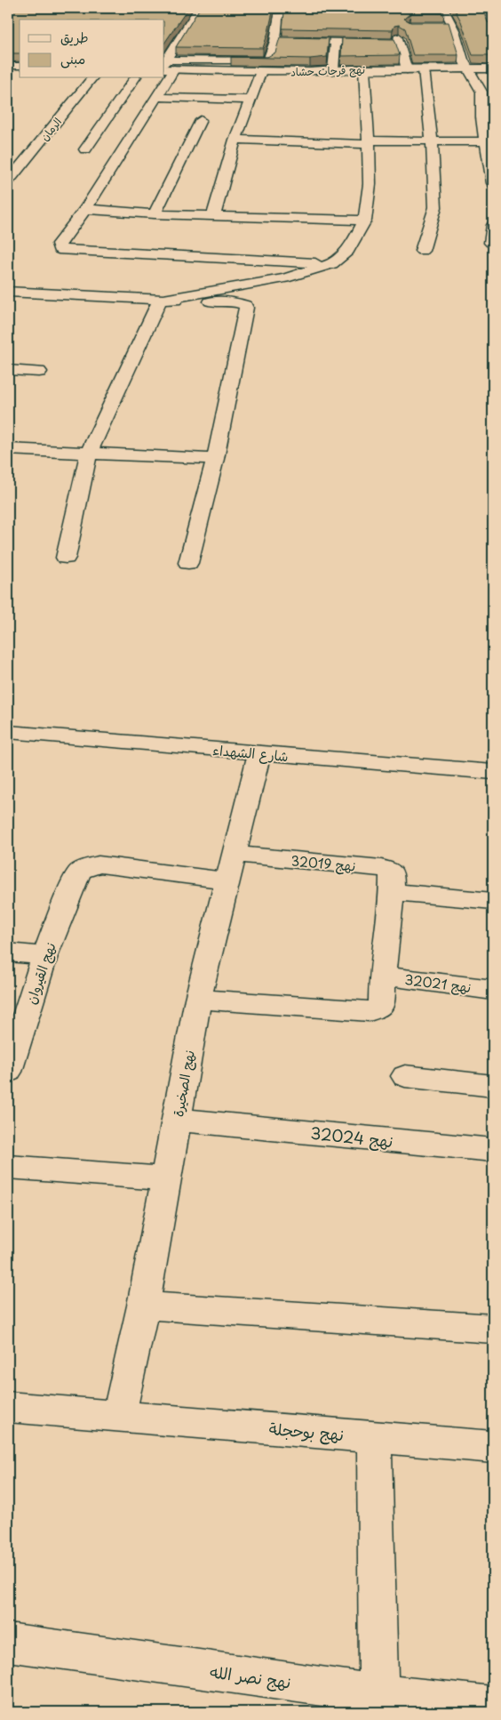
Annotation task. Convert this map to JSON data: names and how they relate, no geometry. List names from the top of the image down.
{
  "streets": {
    "street": [
      "نهج فرحات حشاد",
      "الرمان",
      "شارع الشهداء",
      "نهج 32019",
      "نهج القيروان",
      "نهج 32021",
      "نهج الصخيرة",
      "نهج 32024",
      "نهج بوحجلة",
      "نهج نصر الله"
    ]
  },
  "crossings": [
    ["شارع الشهداء", "نهج الصخيرة"],
    ["نهج 32019", "نهج الصخيرة"],
    ["نهج القيروان", "نهج الصخيرة"],
    ["نهج الصخيرة", "نهج 32024"],
    ["نهج الصخيرة", "نهج بوحجلة"]
  ],
  "legend": ["طريق", "مبنى"]
}
